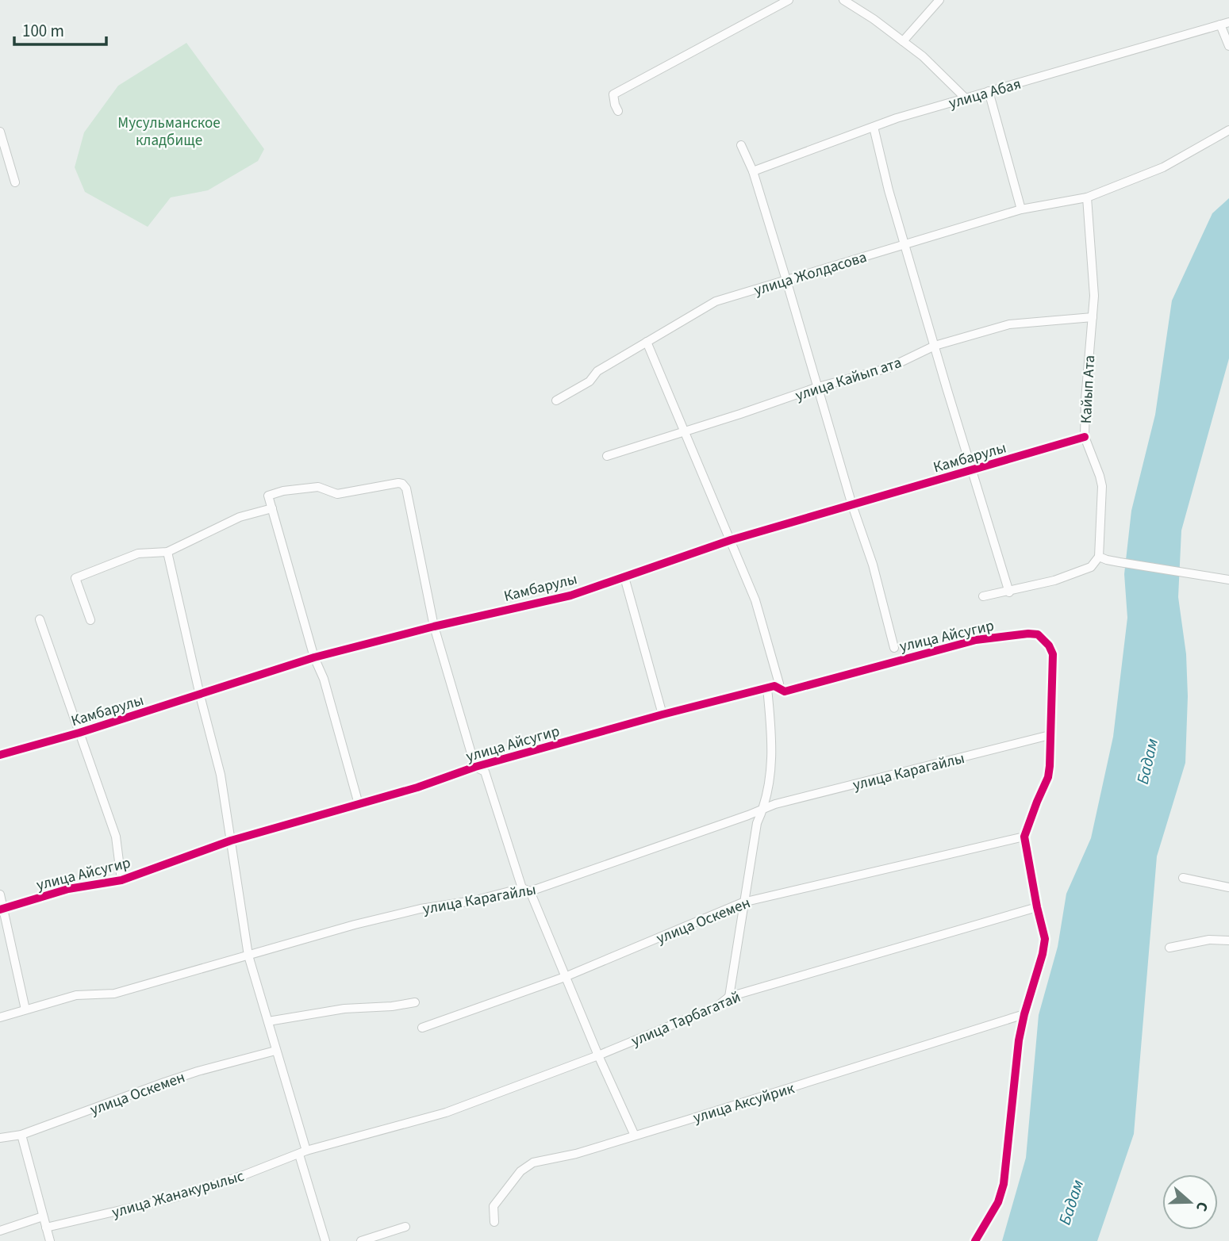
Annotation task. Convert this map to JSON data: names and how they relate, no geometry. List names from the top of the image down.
{
  "streets": {
    "street": [
      "улица Абая",
      "улица Жолдасова",
      "улица Кайып ата",
      "Кайып Ата",
      "Камбарулы",
      "улица Айсугир",
      "улица Карагайлы",
      "улица Оскемен",
      "улица Тарбагатай",
      "улица Аксуйрик",
      "улица Жанакурылыс"
    ]
  },
  "crossings": [
    ["улица Жолдасова", "Кайып Ата"],
    ["улица Кайып ата", "Кайып Ата"],
    ["Кайып Ата", "Камбарулы"],
    ["улица Айсугир", "улица Карагайлы"],
    ["улица Тарбагатай", "улица Жанакурылыс"]
  ],
  "water": ["Бадам"],
  "parks": ["Мусульманское кладбище"],
  "scale_bar": "100 m",
  "north": "right"
}
